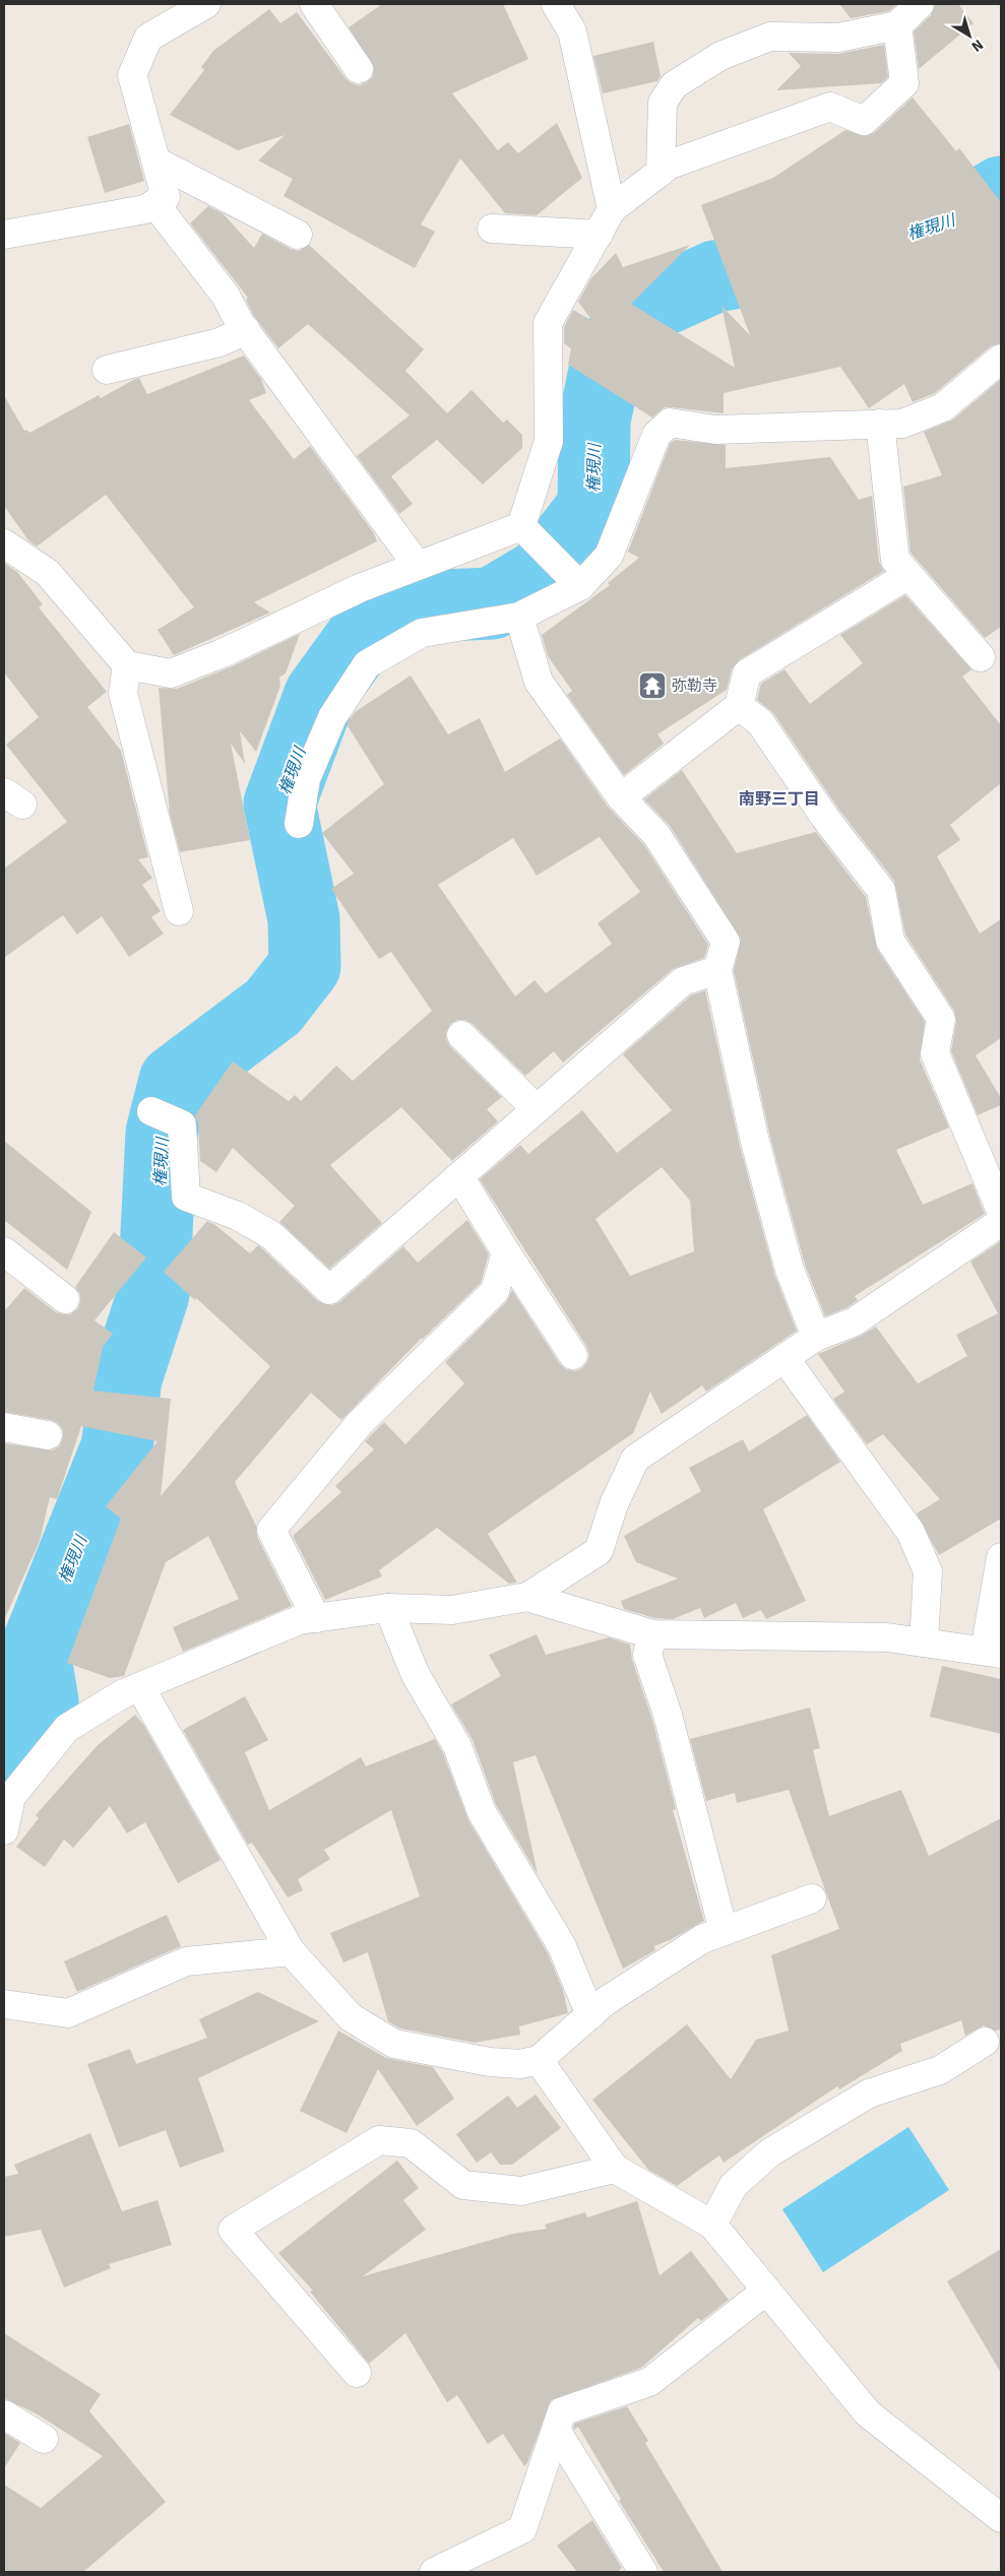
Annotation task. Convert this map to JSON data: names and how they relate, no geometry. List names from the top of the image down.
{
  "districts": ["南野三丁目"],
  "water": ["権現川"],
  "places": {
    "temple": ["弥勒寺"]
  },
  "north": "bottom right"
}
